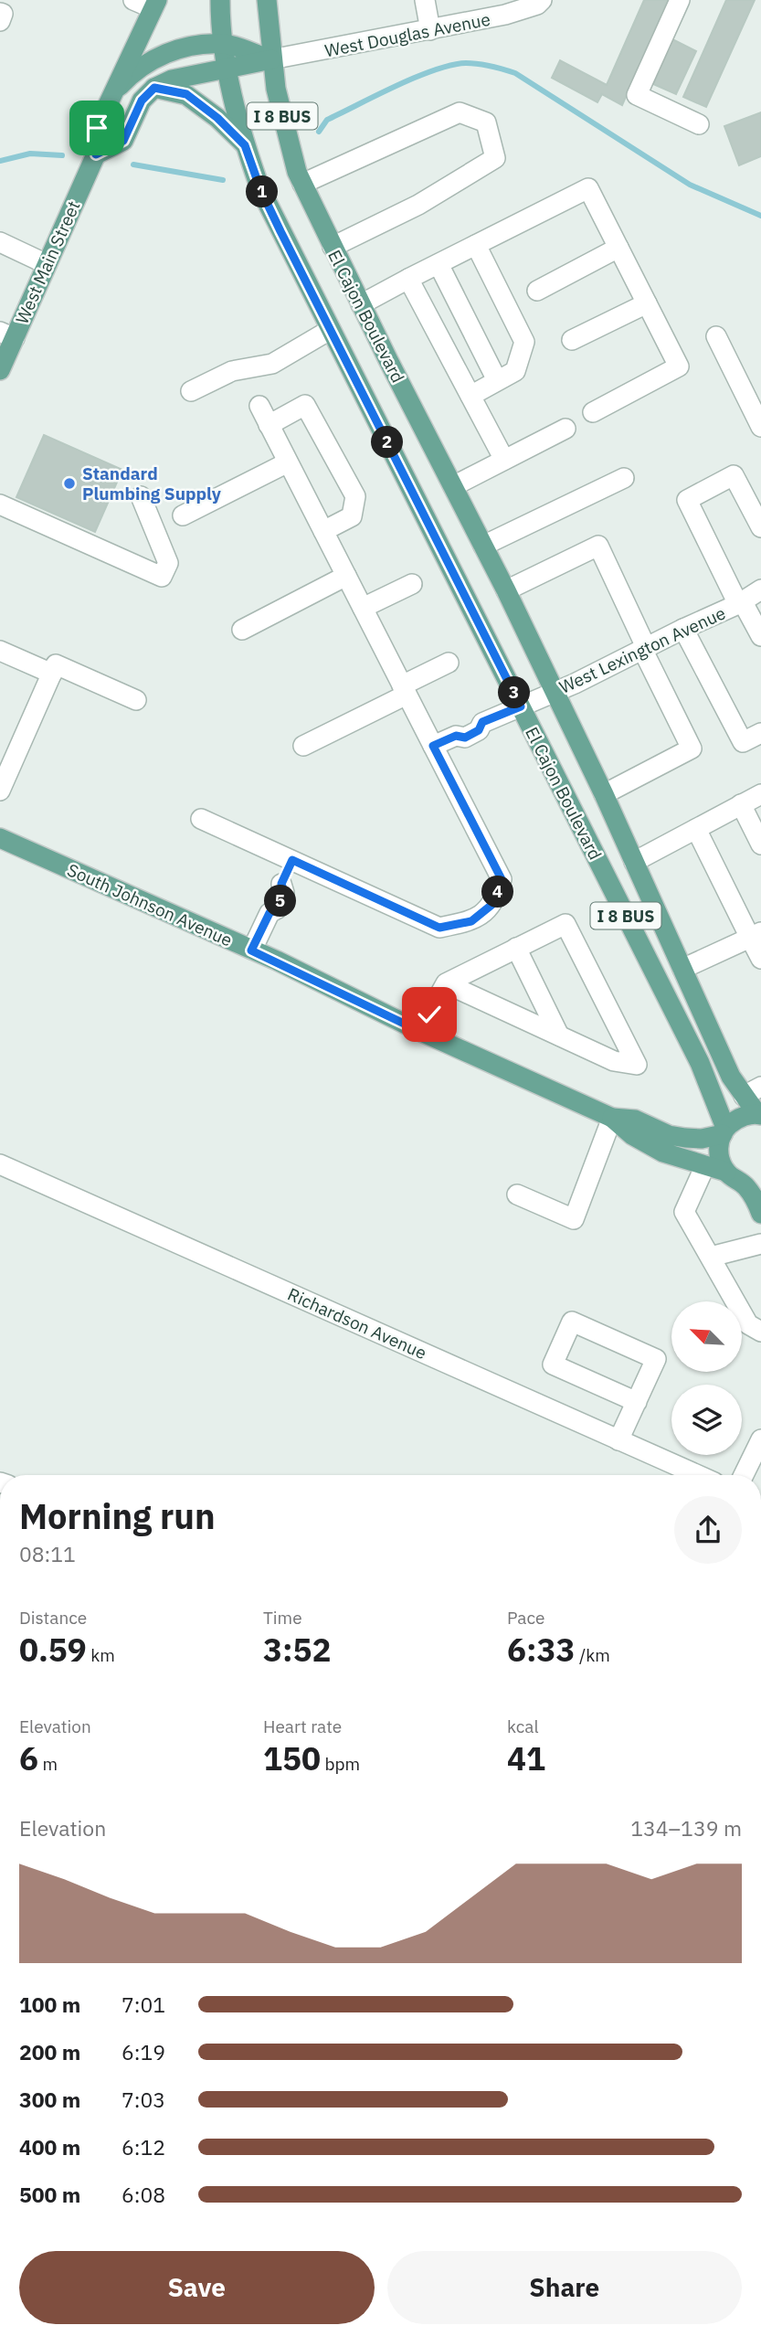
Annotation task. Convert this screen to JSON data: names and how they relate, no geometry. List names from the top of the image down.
{
  "streets": {
    "main road": [
      "West Douglas Avenue",
      "I 8 BUS",
      "West Main Street",
      "El Cajon Boulevard",
      "South Johnson Avenue"
    ],
    "street": ["West Lexington Avenue", "Richardson Avenue"]
  },
  "crossings": [
    ["West Douglas Avenue", "I 8 BUS"],
    ["West Douglas Avenue", "West Main Street"],
    ["West Douglas Avenue", "El Cajon Boulevard"],
    ["I 8 BUS", "El Cajon Boulevard"],
    ["I 8 BUS", "South Johnson Avenue"],
    ["El Cajon Boulevard", "West Lexington Avenue"],
    ["El Cajon Boulevard", "South Johnson Avenue"]
  ],
  "places": ["Standard Plumbing Supply"],
  "north": "top left",
  "page": {
    "pins": [
      "1",
      "2",
      "3",
      "4",
      "5"
    ],
    "heading": ["Morning run", "08:11"],
    "stats": [
      ["Distance", "0.59 km"],
      ["Time", "3:52"],
      ["Pace", "6:33 /km"],
      ["Elevation", "6 m"],
      ["Heart rate", "150 bpm"],
      ["kcal", "41"]
    ],
    "chart": ["Elevation", "134–139 m"],
    "list": [
      {
        "name": "100 m",
        "note": "7:01"
      },
      {
        "name": "200 m",
        "note": "6:19"
      },
      {
        "name": "300 m",
        "note": "7:03"
      },
      {
        "name": "400 m",
        "note": "6:12"
      },
      {
        "name": "500 m",
        "note": "6:08"
      }
    ],
    "buttons": ["Save", "Share"]
  }
}
